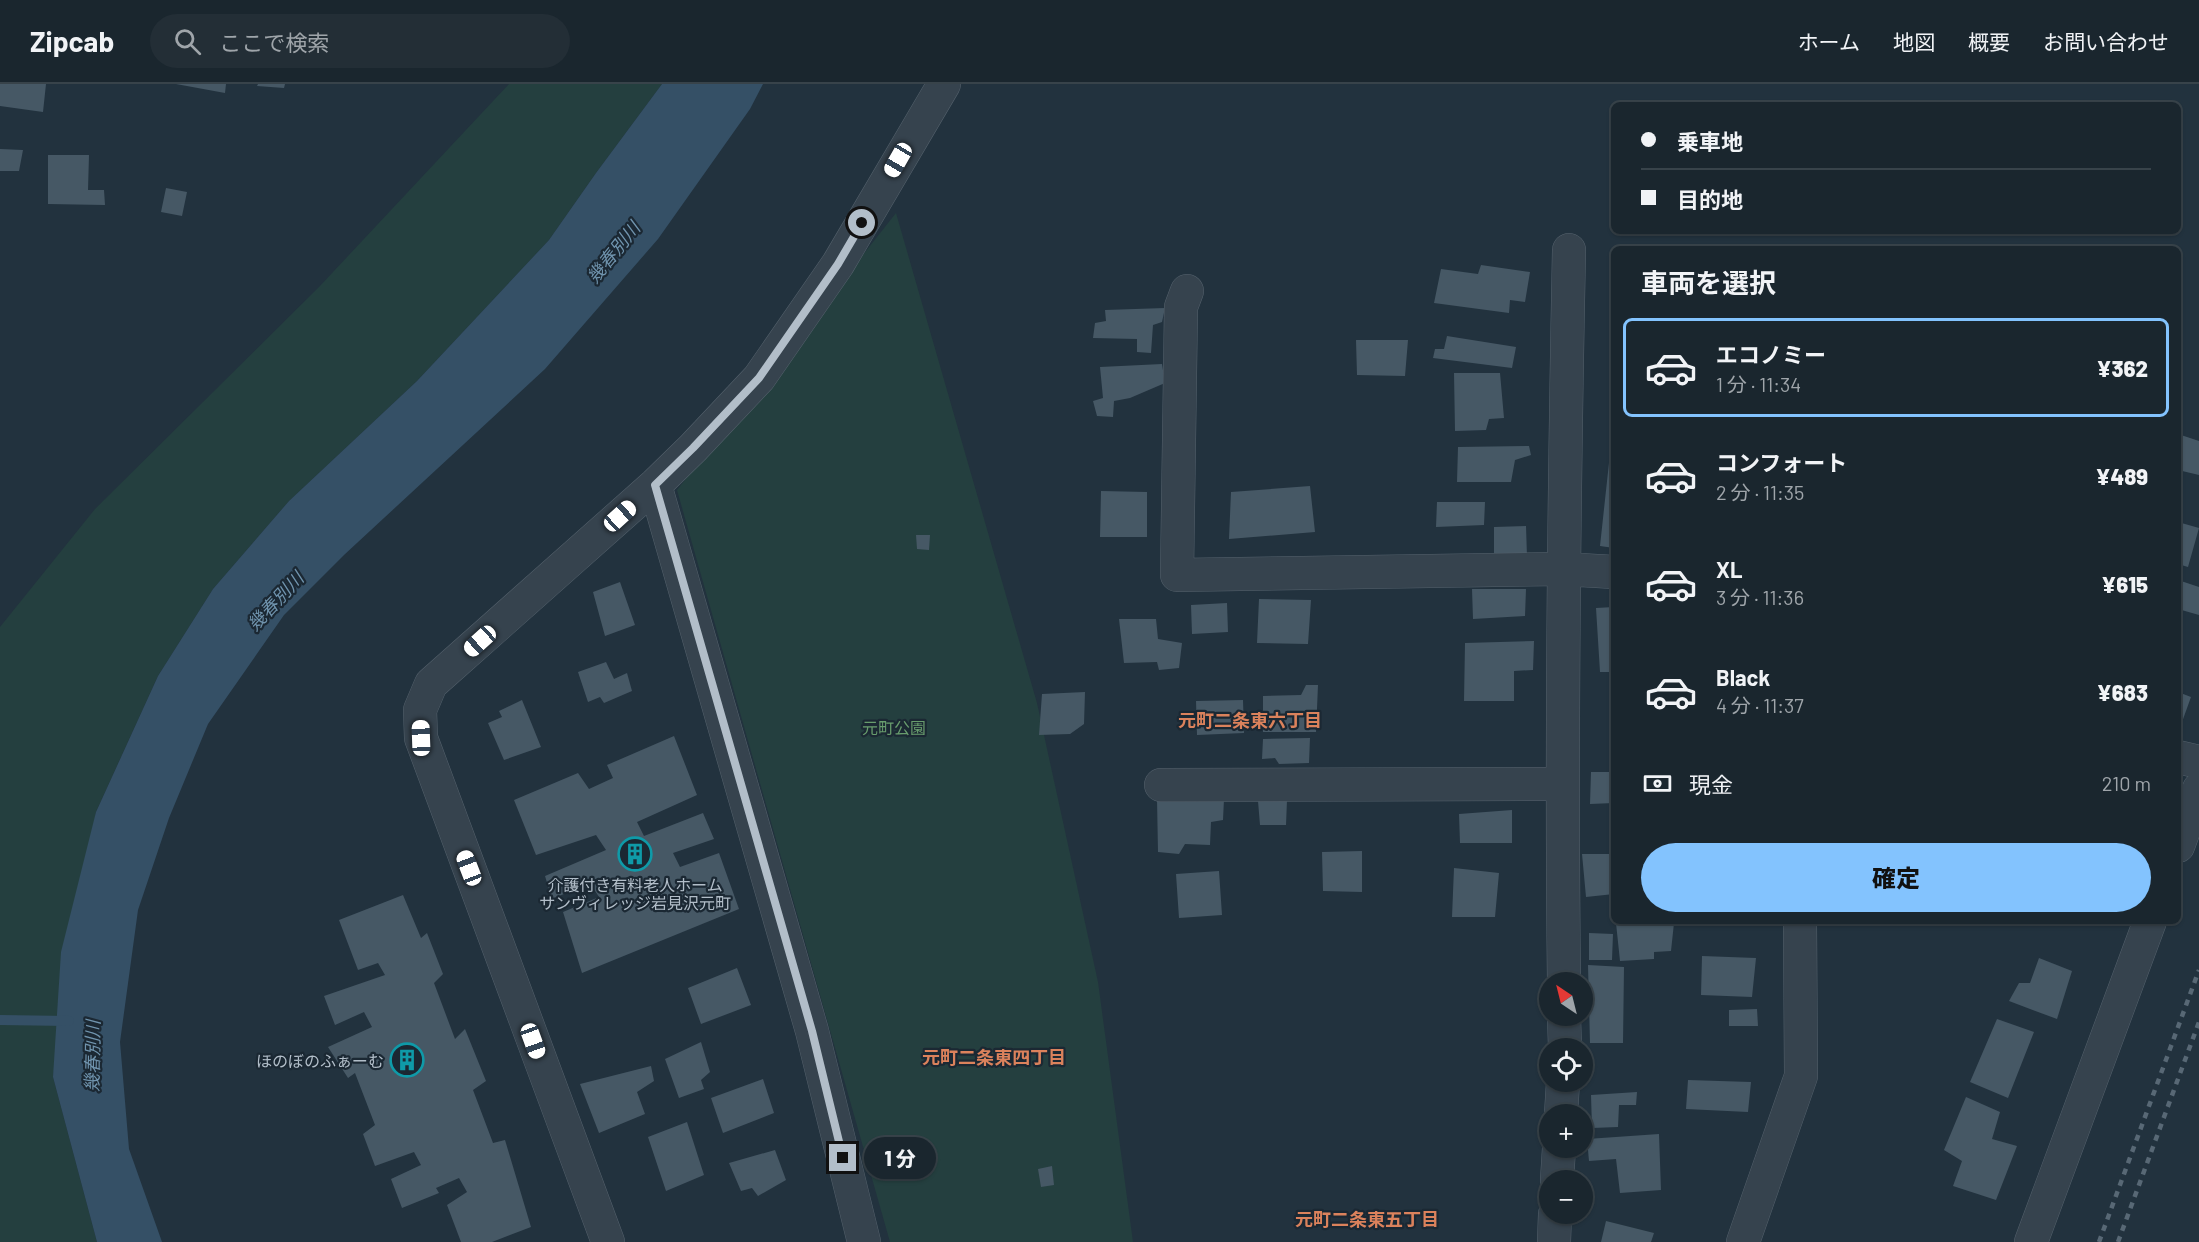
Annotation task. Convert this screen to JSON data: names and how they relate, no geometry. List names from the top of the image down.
{
  "districts": ["元町二条東六丁目", "元町二条東四丁目", "元町二条東五丁目"],
  "water": ["幾春別川"],
  "parks": ["元町公園"],
  "places": {
    "building": ["介護付き有料老人ホーム サンヴィレッジ岩見沢元町", "ほのぼのふぁーむ"]
  },
  "north": "top left",
  "page": {
    "header": "Zipcab",
    "search": "ここで検索",
    "nav": [
      "ホーム",
      "地図",
      "概要",
      "お問い合わせ"
    ],
    "banner": ["乗車地", "目的地"],
    "heading": "車両を選択",
    "list": [
      {
        "name": "エコノミー",
        "note": "1 分 · 11:34",
        "value": "¥362"
      },
      {
        "name": "コンフォート",
        "note": "2 分 · 11:35",
        "value": "¥489"
      },
      {
        "name": "XL",
        "note": "3 分 · 11:36",
        "value": "¥615"
      },
      {
        "name": "Black",
        "note": "4 分 · 11:37",
        "value": "¥683"
      }
    ],
    "pay": ["現金", "210 m"],
    "buttons": "確定",
    "map_buttons": ["+", "−"],
    "bubble": "1 分"
  }
}
